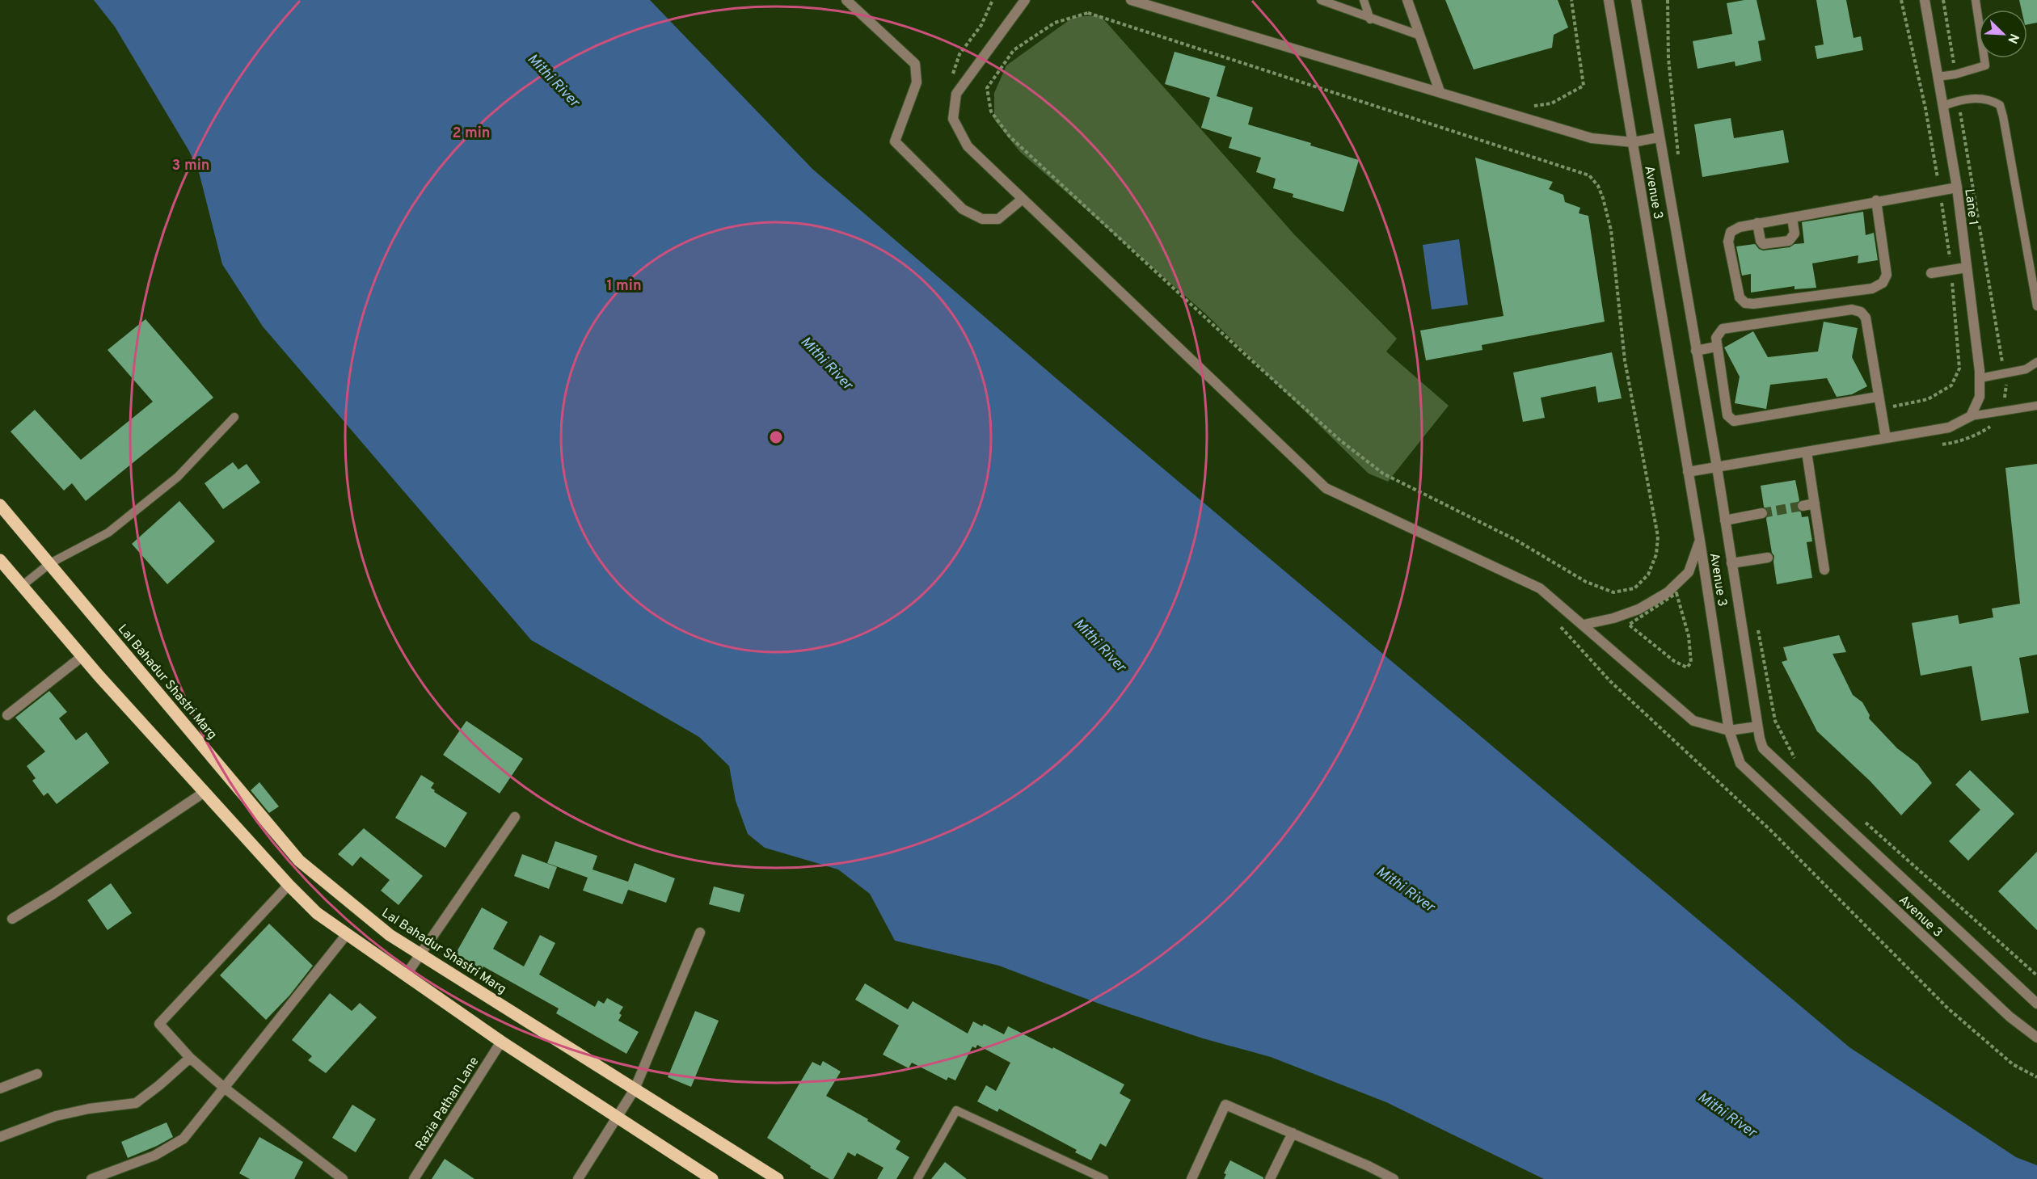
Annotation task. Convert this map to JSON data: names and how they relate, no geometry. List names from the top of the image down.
{
  "streets": {
    "main road": ["Lal Bahadur Shastri Marg"],
    "street": ["Avenue 3", "Lane 1", "Razia Pathan Lane"]
  },
  "water": ["Mithi River"],
  "north": "bottom right",
  "rings": ["2 min", "3 min", "1 min"]
}
